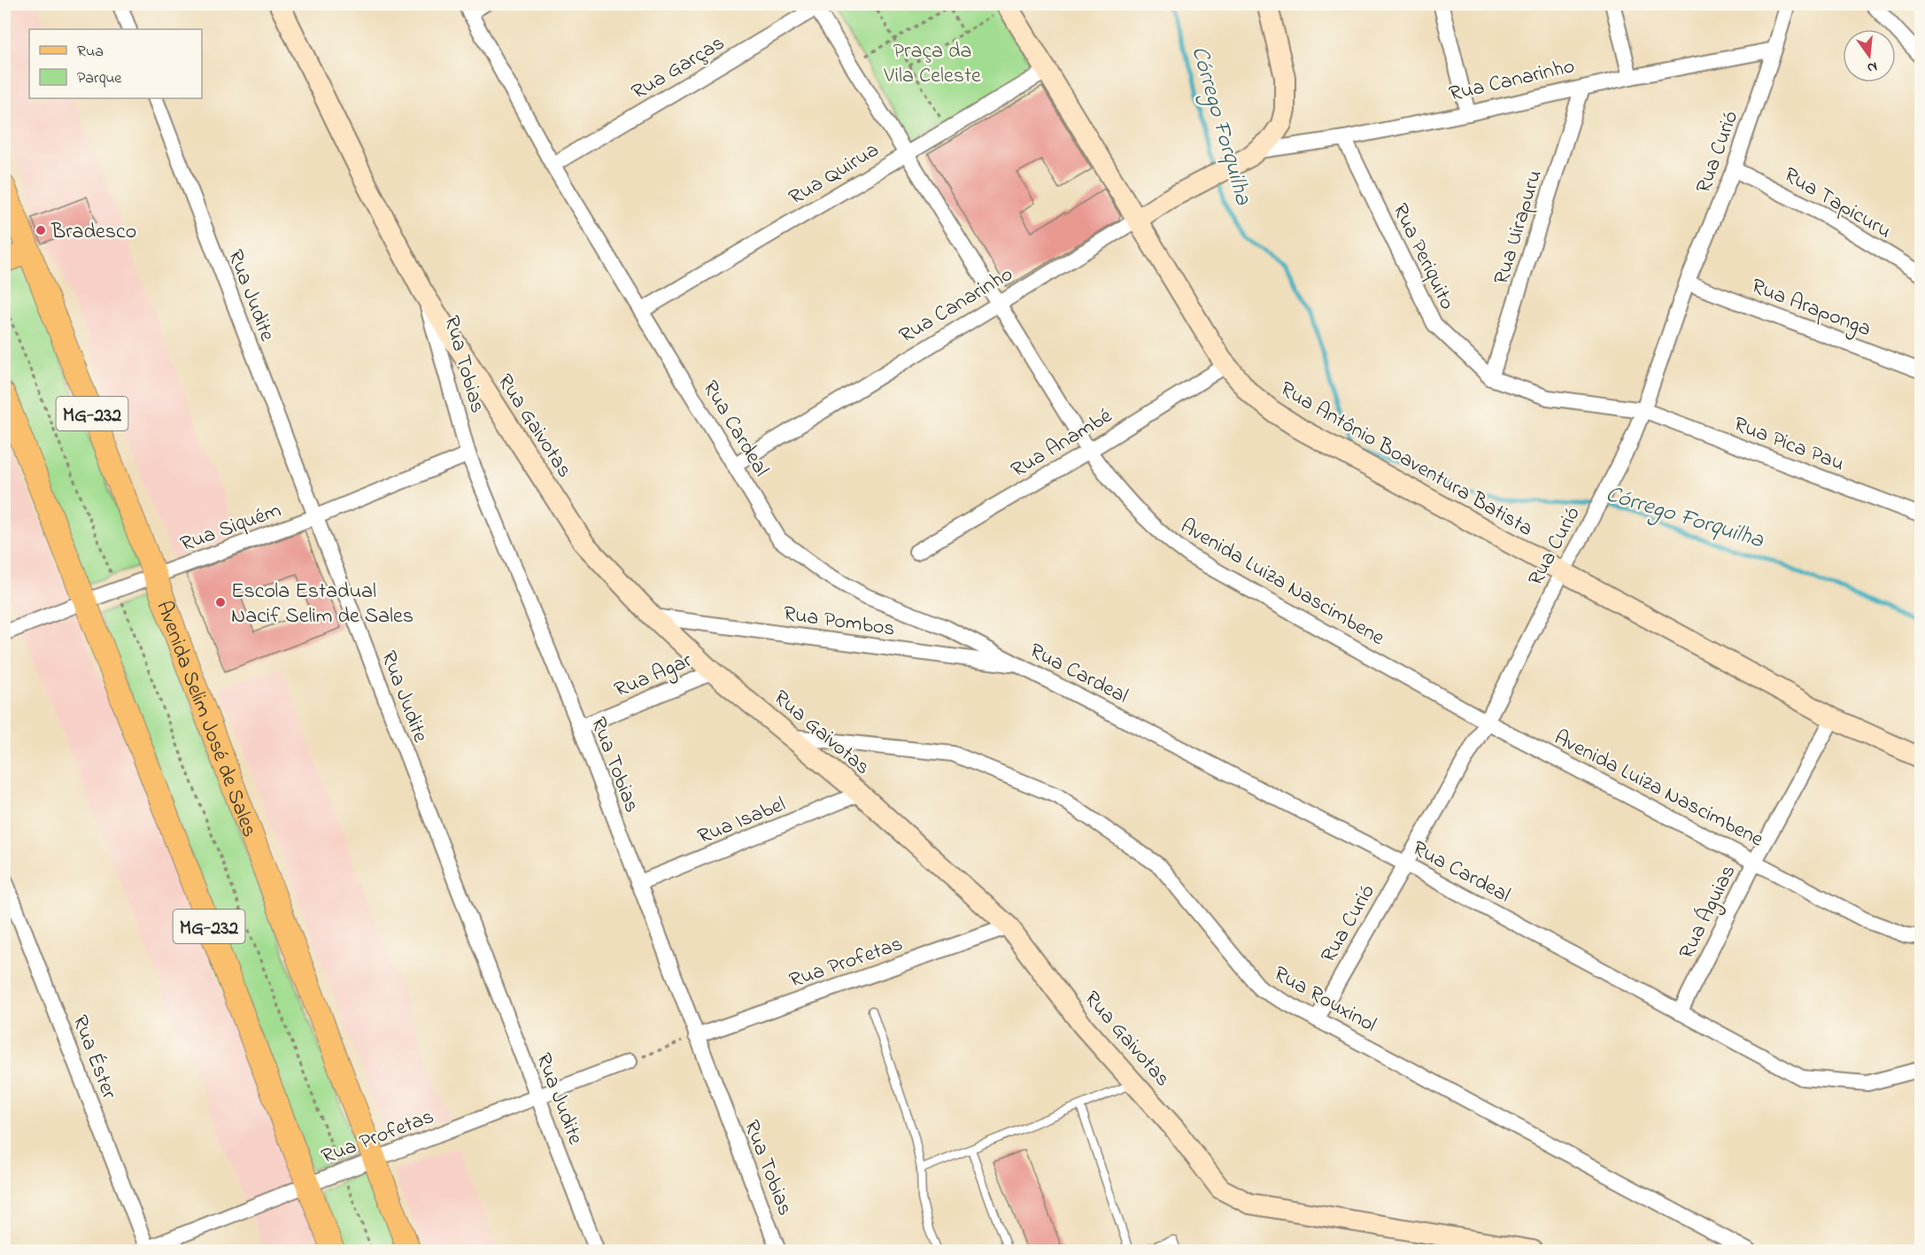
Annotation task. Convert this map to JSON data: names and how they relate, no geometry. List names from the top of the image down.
{
  "streets": {
    "main road": ["MG-232", "Avenida Selim José de Sales"],
    "street": [
      "Rua Garças",
      "Rua Canarinho",
      "Rua Curió",
      "Rua Quirua",
      "Rua Tapicuru",
      "Rua Uirapuru",
      "Rua Periquito",
      "Rua Judite",
      "Rua Araponga",
      "Rua Tobias",
      "Rua Gaivotas",
      "Rua Cardeal",
      "Rua Anambé",
      "Rua Pica Pau",
      "Rua Antônio Boaventura Batista",
      "Rua Siquém",
      "Avenida Luiza Nascimbene",
      "Rua Pombos",
      "Rua Agar",
      "Rua Isabel",
      "Rua Águias",
      "Rua Profetas",
      "Rua Rouxinol",
      "Rua Éster"
    ]
  },
  "crossings": [
    ["Rua Garças", "Rua Cardeal"],
    ["Rua Garças", "Avenida Luiza Nascimbene"],
    ["Rua Canarinho", "Rua Curió"],
    ["Rua Canarinho", "Rua Uirapuru"],
    ["Rua Canarinho", "Rua Periquito"],
    ["Rua Canarinho", "Rua Cardeal"],
    ["Rua Canarinho", "Rua Antônio Boaventura Batista"],
    ["Rua Canarinho", "Avenida Luiza Nascimbene"],
    ["Rua Curió", "Rua Tapicuru"],
    ["Rua Curió", "Rua Periquito"],
    ["Rua Curió", "Rua Araponga"],
    ["Rua Curió", "Rua Cardeal"],
    ["Rua Curió", "Rua Pica Pau"],
    ["Rua Curió", "Rua Antônio Boaventura Batista"],
    ["Rua Curió", "Avenida Luiza Nascimbene"],
    ["Rua Curió", "Rua Rouxinol"],
    ["Rua Quirua", "Rua Cardeal"],
    ["Rua Quirua", "Rua Antônio Boaventura Batista"],
    ["Rua Quirua", "Avenida Luiza Nascimbene"],
    ["Rua Uirapuru", "Rua Periquito"],
    ["Rua Periquito", "Rua Pica Pau"],
    ["Rua Judite", "Rua Siquém"],
    ["Rua Judite", "Rua Profetas"],
    ["Rua Tobias", "Rua Gaivotas"],
    ["Rua Tobias", "Rua Siquém"],
    ["Rua Tobias", "Rua Agar"],
    ["Rua Tobias", "Rua Isabel"],
    ["Rua Tobias", "Rua Profetas"],
    ["MG-232", "Rua Siquém"],
    ["MG-232", "Rua Profetas"],
    ["Rua Gaivotas", "Rua Pombos"],
    ["Rua Gaivotas", "Rua Agar"],
    ["Rua Gaivotas", "Rua Isabel"],
    ["Rua Gaivotas", "Rua Profetas"],
    ["Rua Gaivotas", "Rua Rouxinol"],
    ["Rua Cardeal", "Rua Pombos"],
    ["Rua Cardeal", "Rua Águias"],
    ["Rua Anambé", "Rua Antônio Boaventura Batista"],
    ["Rua Anambé", "Avenida Luiza Nascimbene"],
    ["Rua Antônio Boaventura Batista", "Rua Águias"],
    ["Rua Siquém", "Avenida Selim José de Sales"],
    ["Avenida Luiza Nascimbene", "Rua Águias"],
    ["Avenida Selim José de Sales", "Rua Profetas"],
    ["Rua Profetas", "Rua Éster"]
  ],
  "water": ["Córrego Forquilha"],
  "parks": ["Praça da Vila Celeste"],
  "places": ["Bradesco", "Escola Estadual Nacif Selim de Sales"],
  "legend": ["Rua", "Parque"],
  "north": "bottom"
}
